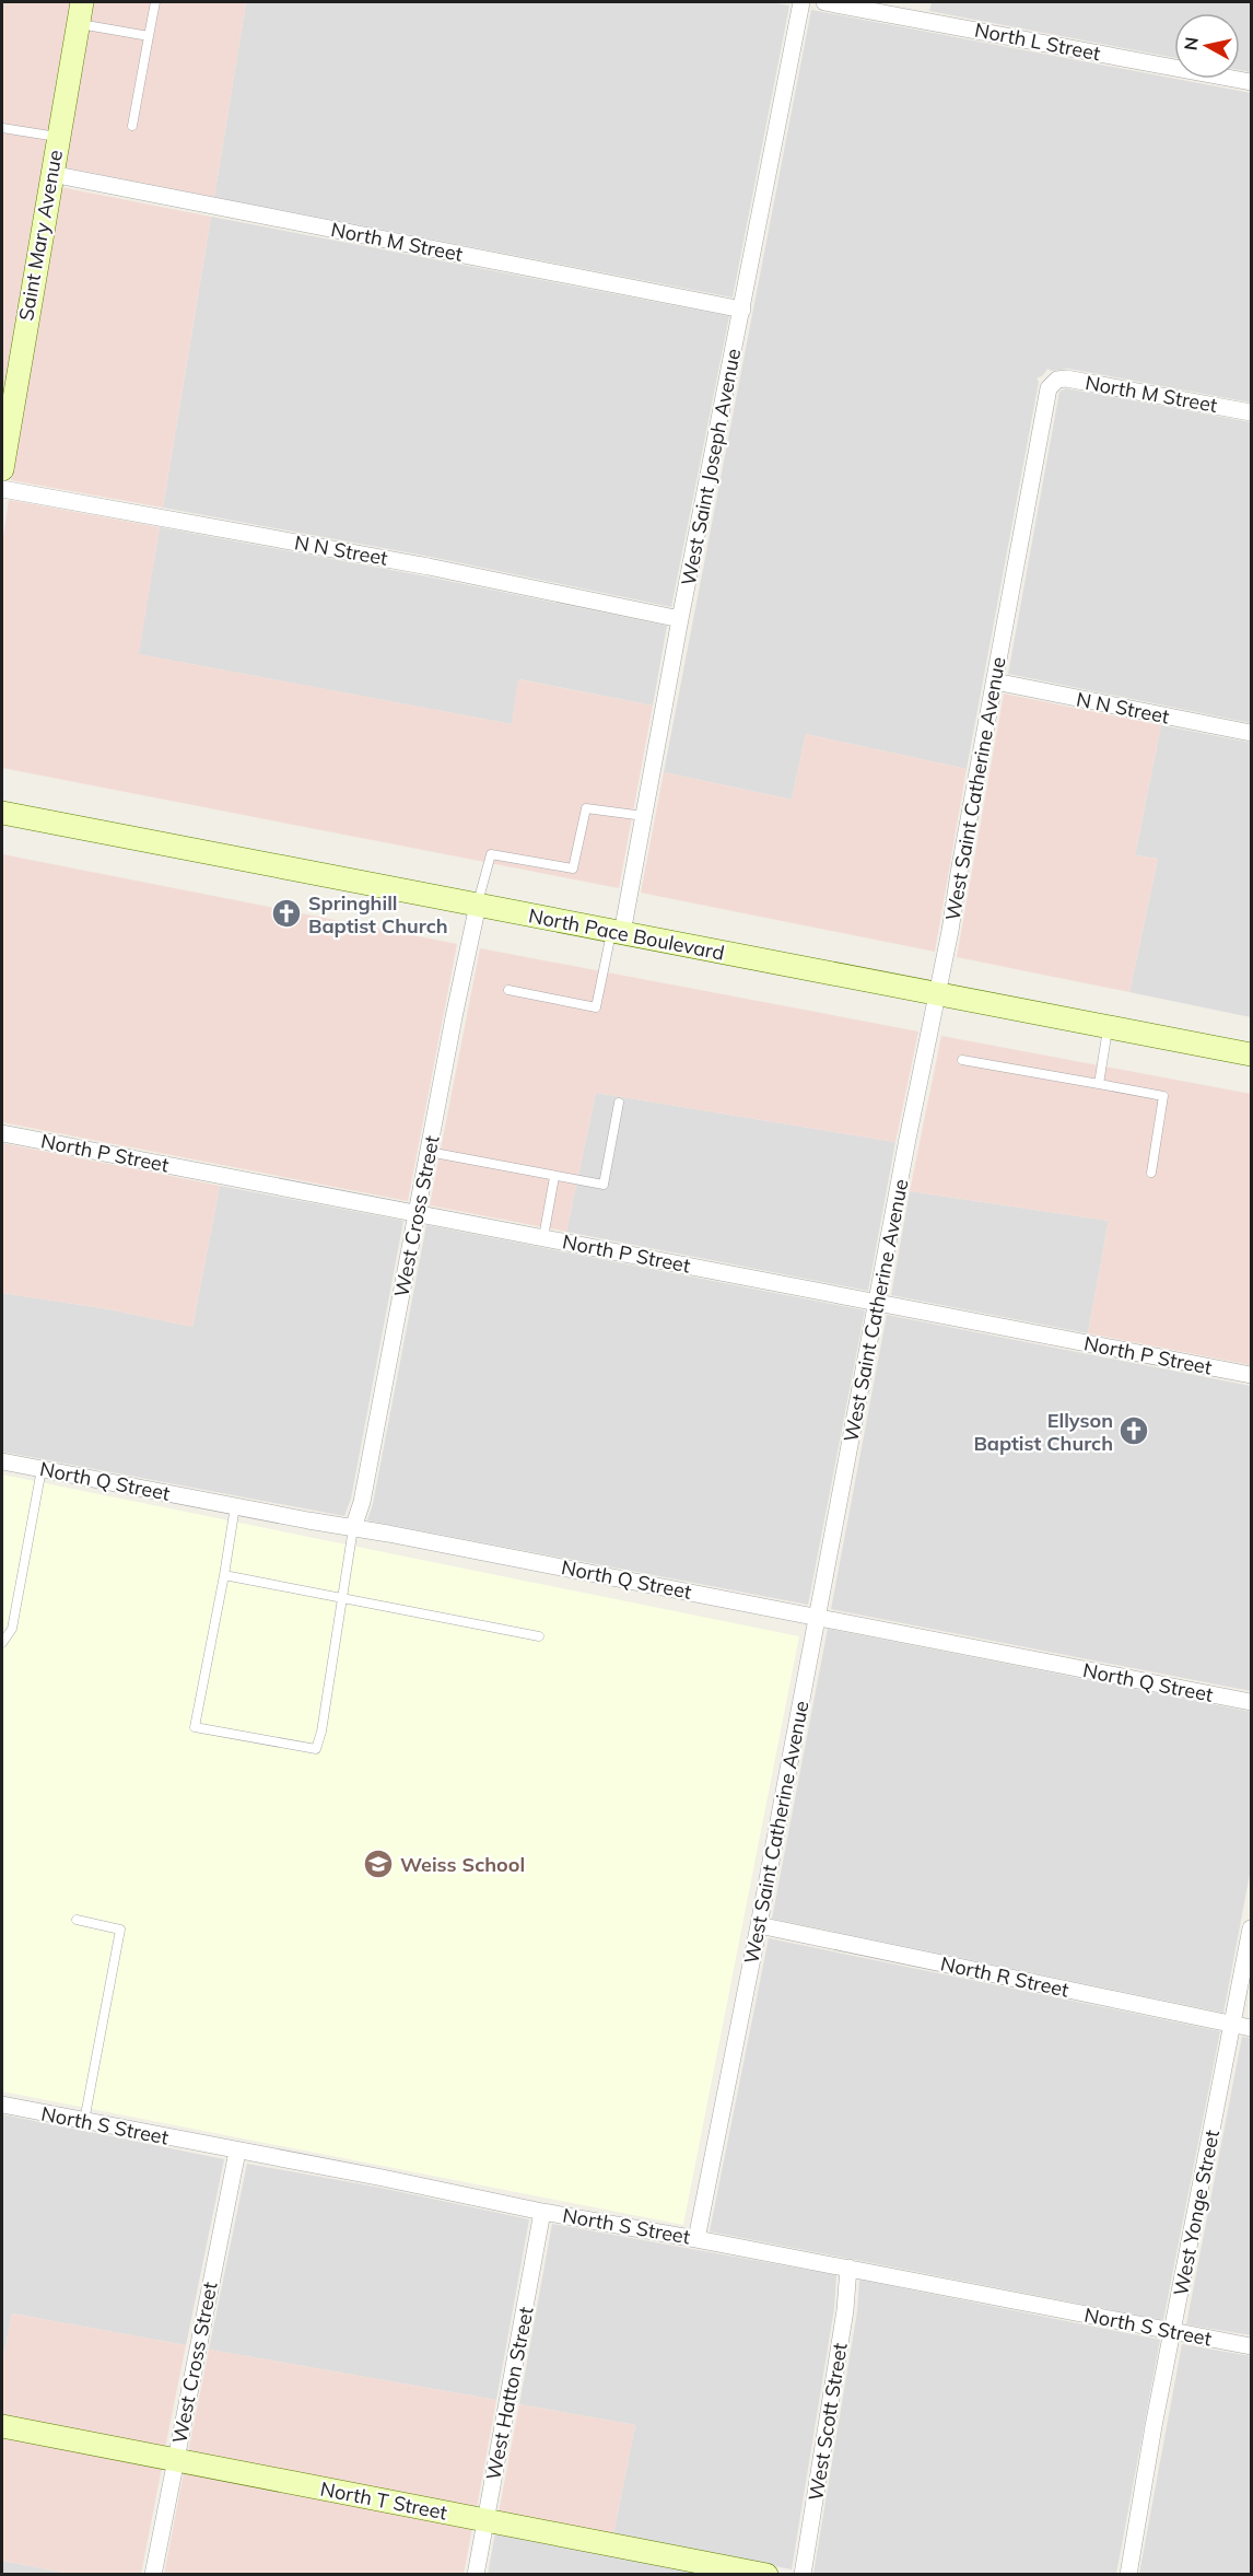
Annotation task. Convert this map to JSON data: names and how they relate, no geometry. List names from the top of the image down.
{
  "streets": {
    "main road": ["Saint Mary Avenue", "North Pace Boulevard", "North T Street"],
    "street": [
      "North L Street",
      "North M Street",
      "West Saint Joseph Avenue",
      "N N Street",
      "West Saint Catherine Avenue",
      "North P Street",
      "West Cross Street",
      "North Q Street",
      "North R Street",
      "North S Street",
      "West Yonge Street",
      "West Hatton Street",
      "West Scott Street"
    ]
  },
  "crossings": [
    ["Saint Mary Avenue", "North M Street"],
    ["North M Street", "West Saint Joseph Avenue"],
    ["North M Street", "West Saint Catherine Avenue"],
    ["West Saint Joseph Avenue", "N N Street"],
    ["West Saint Joseph Avenue", "North Pace Boulevard"],
    ["N N Street", "West Saint Catherine Avenue"],
    ["West Saint Catherine Avenue", "North Pace Boulevard"],
    ["West Saint Catherine Avenue", "North P Street"],
    ["West Saint Catherine Avenue", "North Q Street"],
    ["West Saint Catherine Avenue", "North R Street"],
    ["West Saint Catherine Avenue", "North S Street"],
    ["North Pace Boulevard", "West Cross Street"],
    ["North P Street", "West Cross Street"],
    ["West Cross Street", "North Q Street"],
    ["West Cross Street", "North S Street"],
    ["West Cross Street", "North T Street"],
    ["North R Street", "West Yonge Street"],
    ["North S Street", "West Yonge Street"],
    ["North S Street", "West Hatton Street"],
    ["North S Street", "West Scott Street"],
    ["West Hatton Street", "North T Street"]
  ],
  "places": {
    "church": ["Springhill Baptist Church", "Ellyson Baptist Church"],
    "school or university": ["Weiss School"]
  },
  "north": "left"
}
